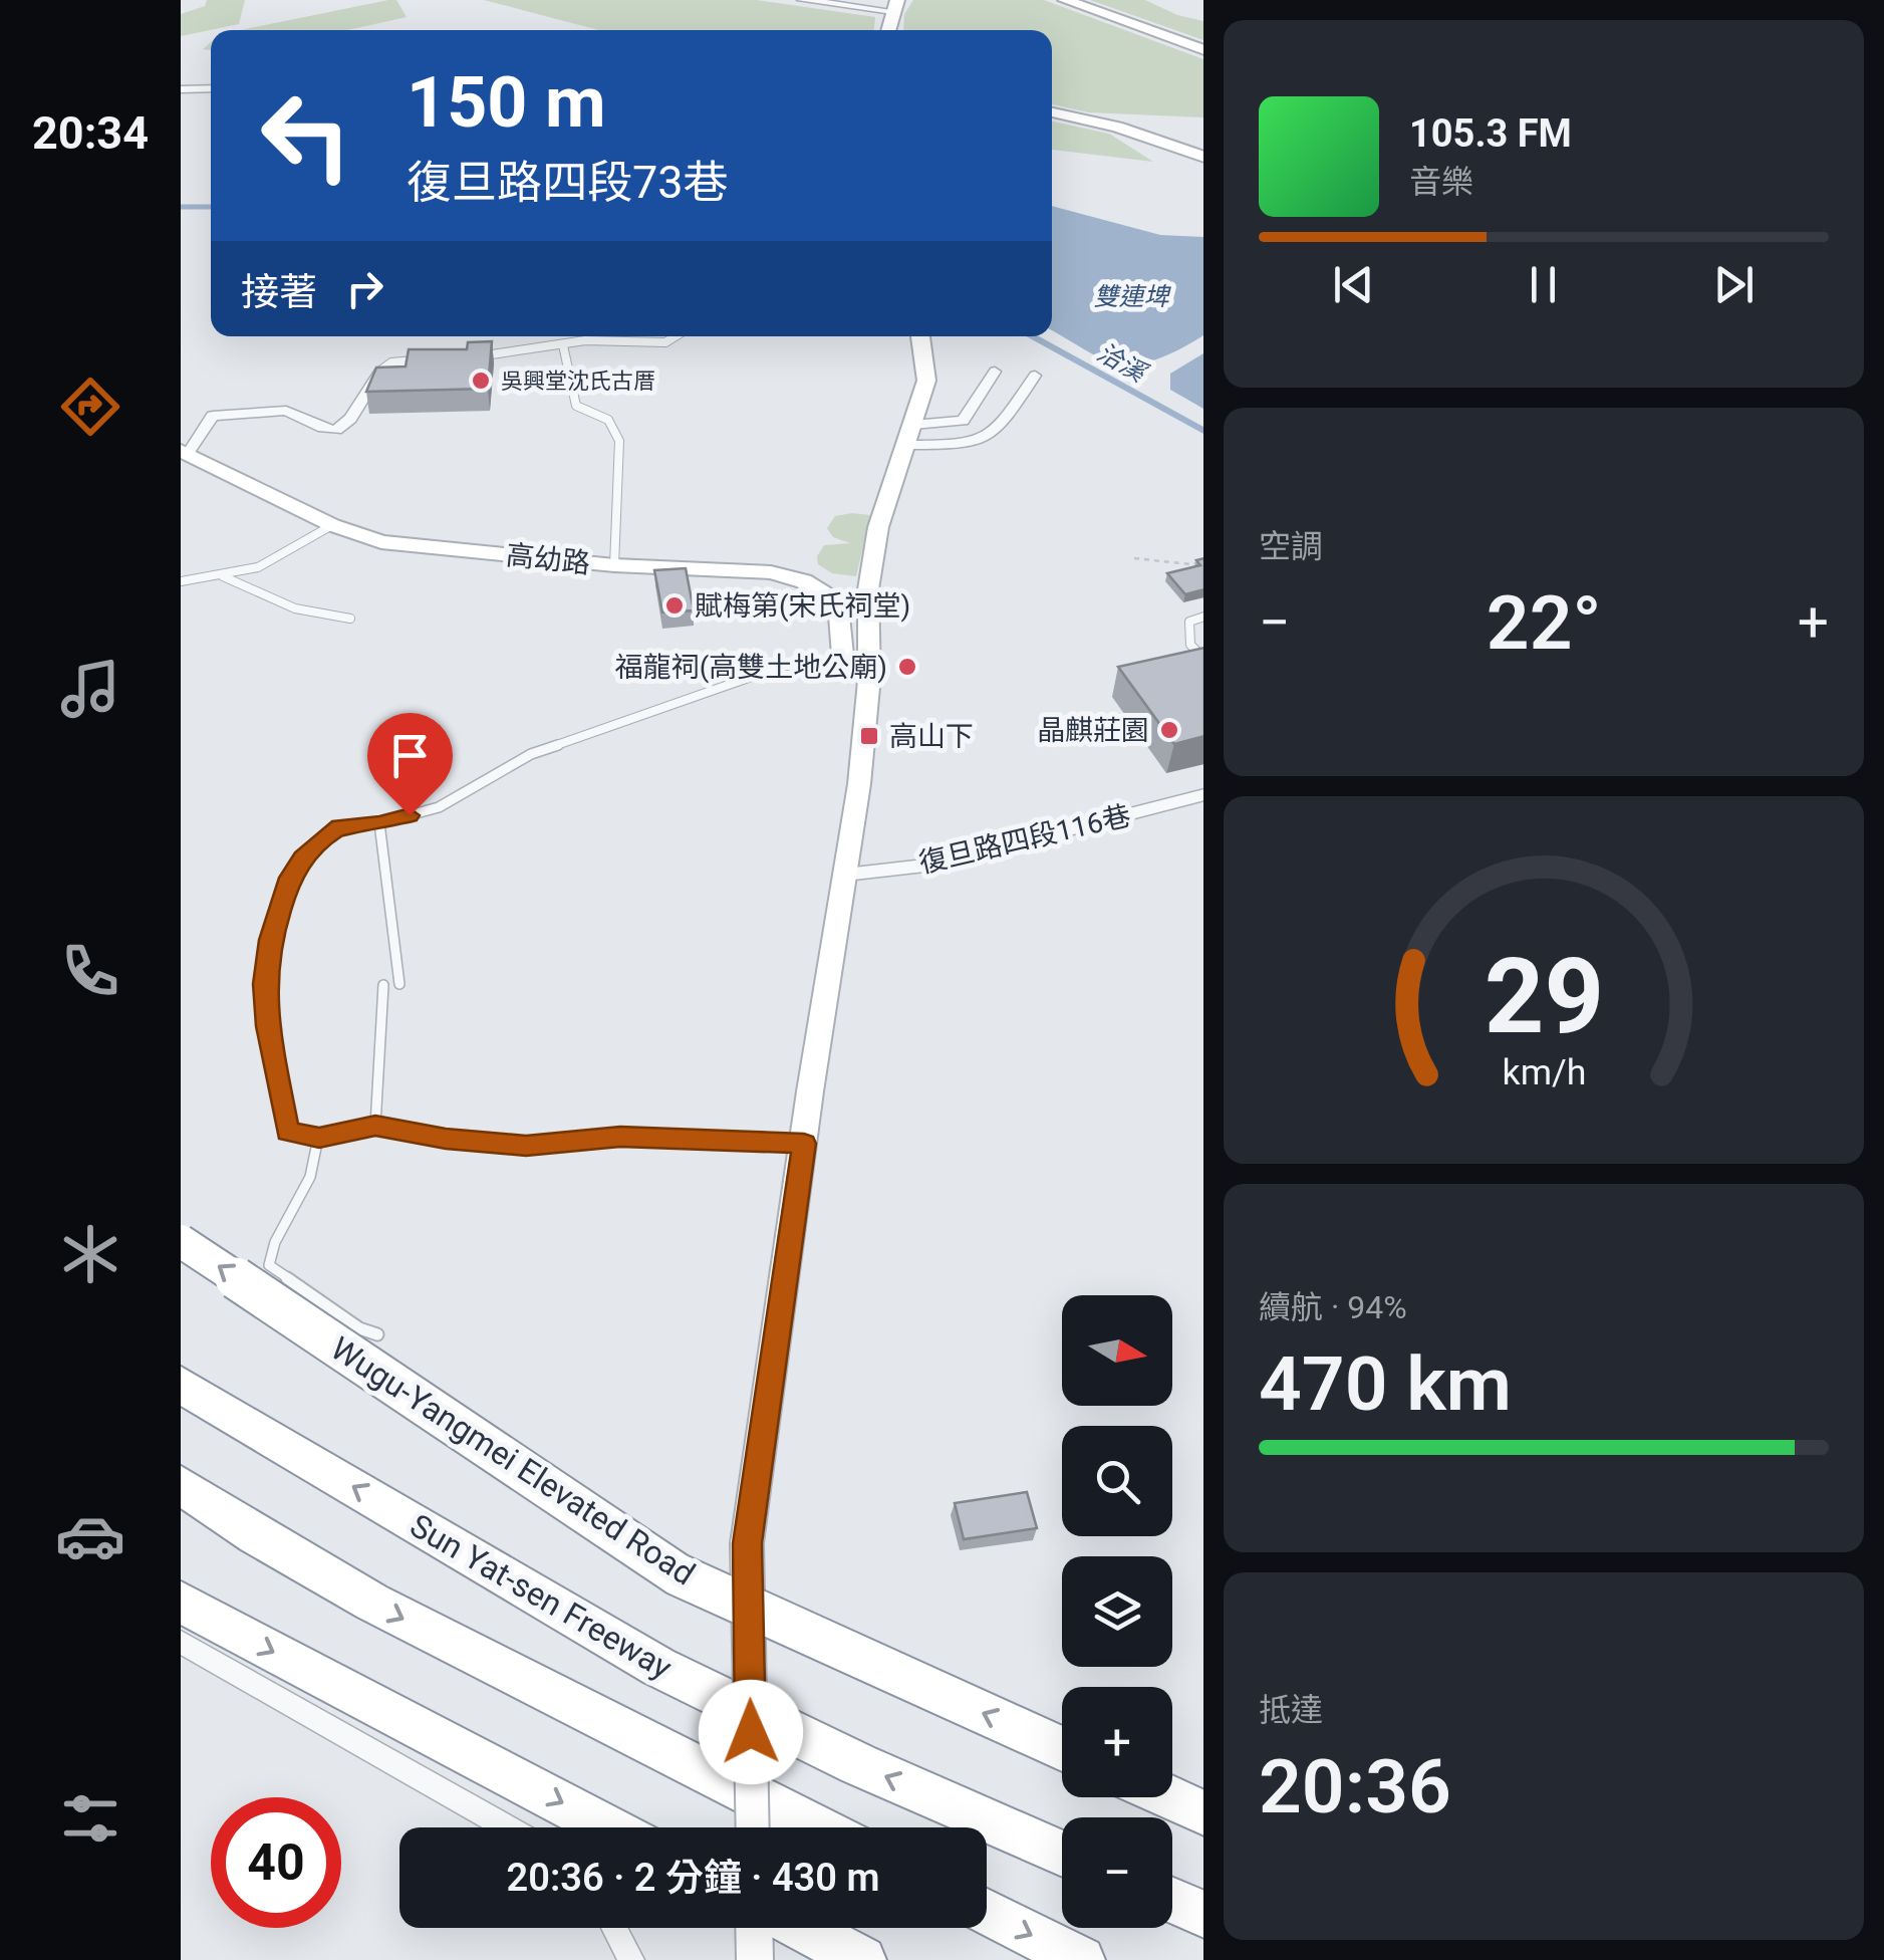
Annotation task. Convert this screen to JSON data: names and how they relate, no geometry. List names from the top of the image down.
{
  "streets": {
    "highway": ["Wugu-Yangmei Elevated Road", "Sun Yat-sen Freeway"],
    "street": ["高幼路", "復旦路四段116巷"]
  },
  "water": ["雙連埤", "洽溪"],
  "places": {
    "other": [
      "吳興堂沈氏古厝",
      "賦梅第(宋氏祠堂)",
      "福龍祠(高雙土地公廟)",
      "晶麒莊園"
    ],
    "transit": ["高山下"]
  },
  "north": "right",
  "page": {
    "tabs": "20:34",
    "turn": ["150 m", "復旦路四段73巷"],
    "song": ["105.3 FM", "音樂"],
    "then": "接著",
    "tile": [
      "空調",
      ["續航 · 94%", "470 km"],
      ["抵達", "20:36"]
    ],
    "heat": ["−", "22°", "+"],
    "map_buttons": ["+", "−"],
    "limit": "40",
    "trip": "20:36 · 2 分鐘 · 430 m",
    "gauge": ["29", "km/h"]
  }
}
